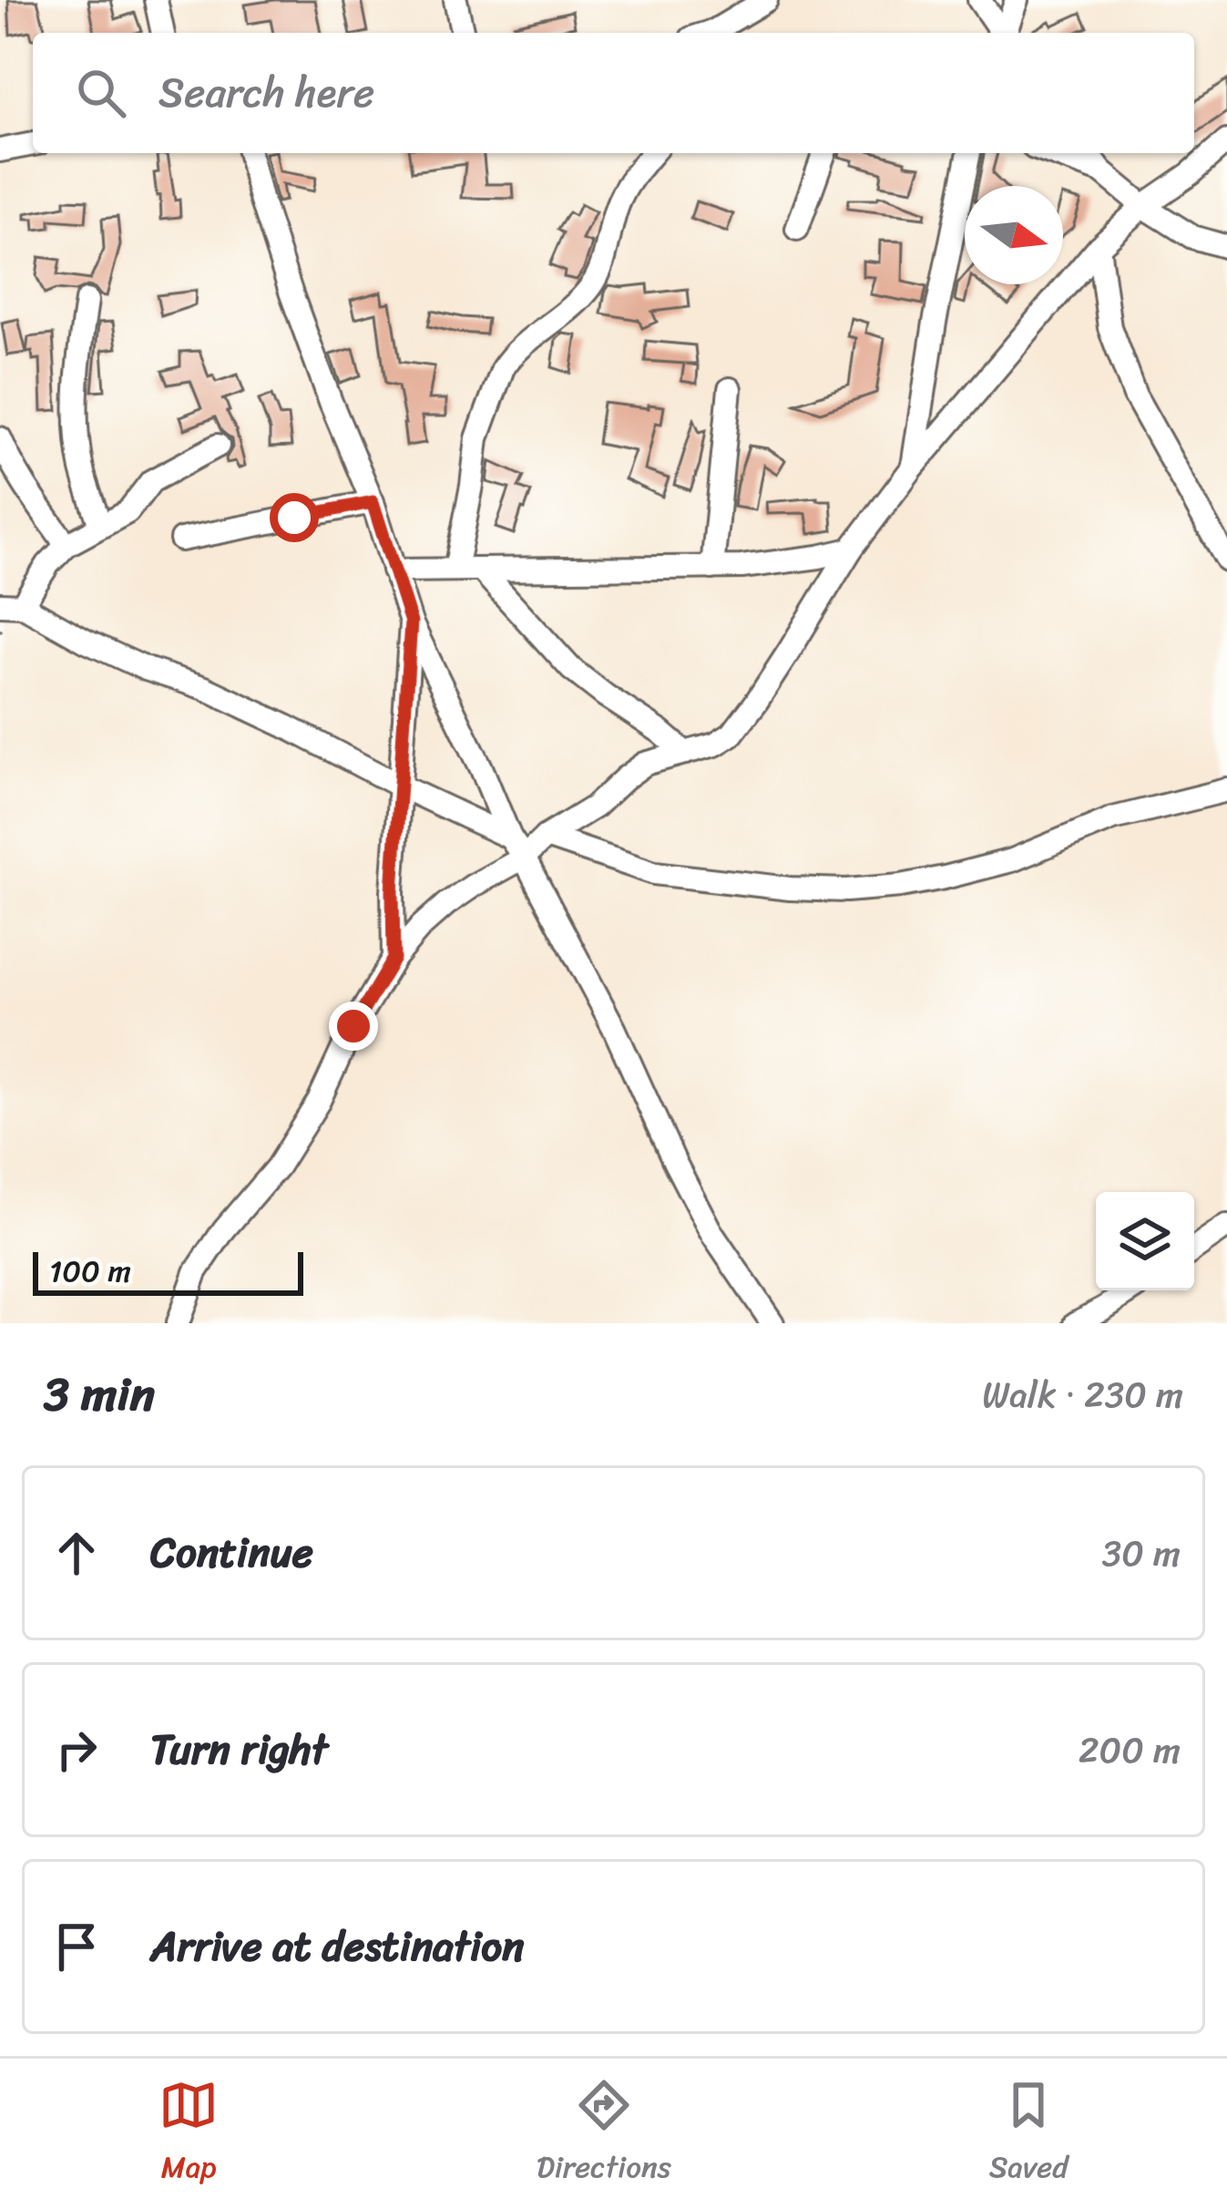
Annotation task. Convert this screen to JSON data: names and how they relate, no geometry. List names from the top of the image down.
{
  "scale_bar": "100 m",
  "north": "right",
  "page": {
    "search": "Search here",
    "scale": "100 m",
    "heading": ["3 min", "Walk · 230 m"],
    "list": [
      ["Continue", "30 m"],
      ["Turn right", "200 m"],
      "Arrive at destination"
    ],
    "nav": ["Map", "Directions", "Saved"]
  }
}
